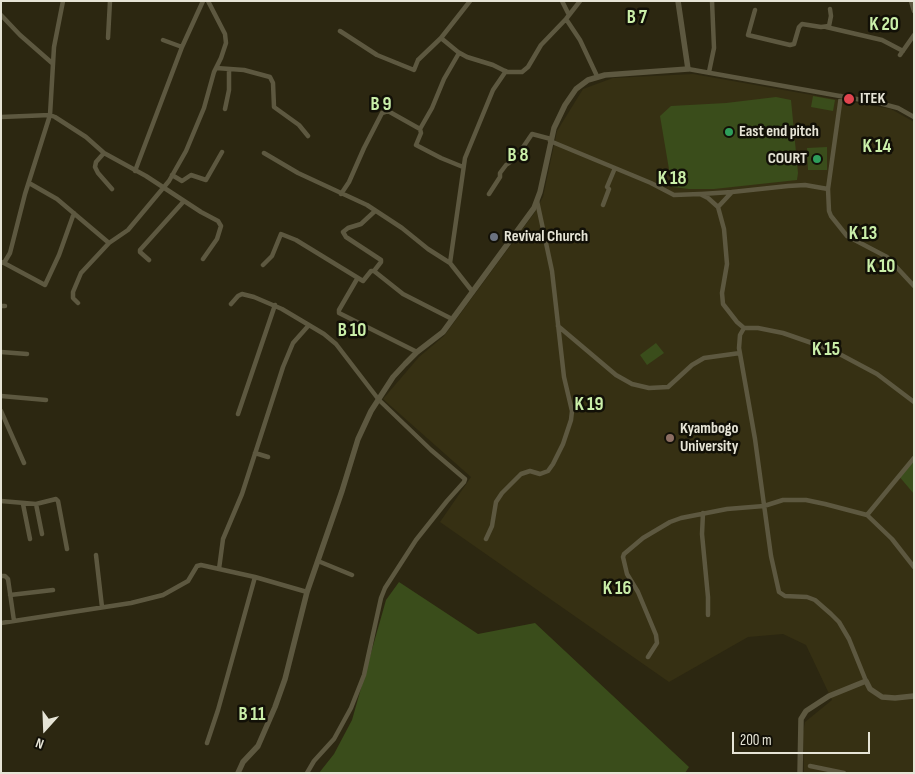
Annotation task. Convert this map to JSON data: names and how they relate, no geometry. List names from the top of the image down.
{
  "districts": [
    "B 7",
    "K 20",
    "B 9",
    "K 14",
    "B 8",
    "K 18",
    "K 13",
    "K 10",
    "B 10",
    "K 15",
    "K 19",
    "K 16",
    "B 11"
  ],
  "places": [
    "ITEK",
    "East end pitch",
    "COURT",
    "Revival Church",
    "Kyambogo University"
  ],
  "scale_bar": "200 m",
  "north": "bottom"
}
